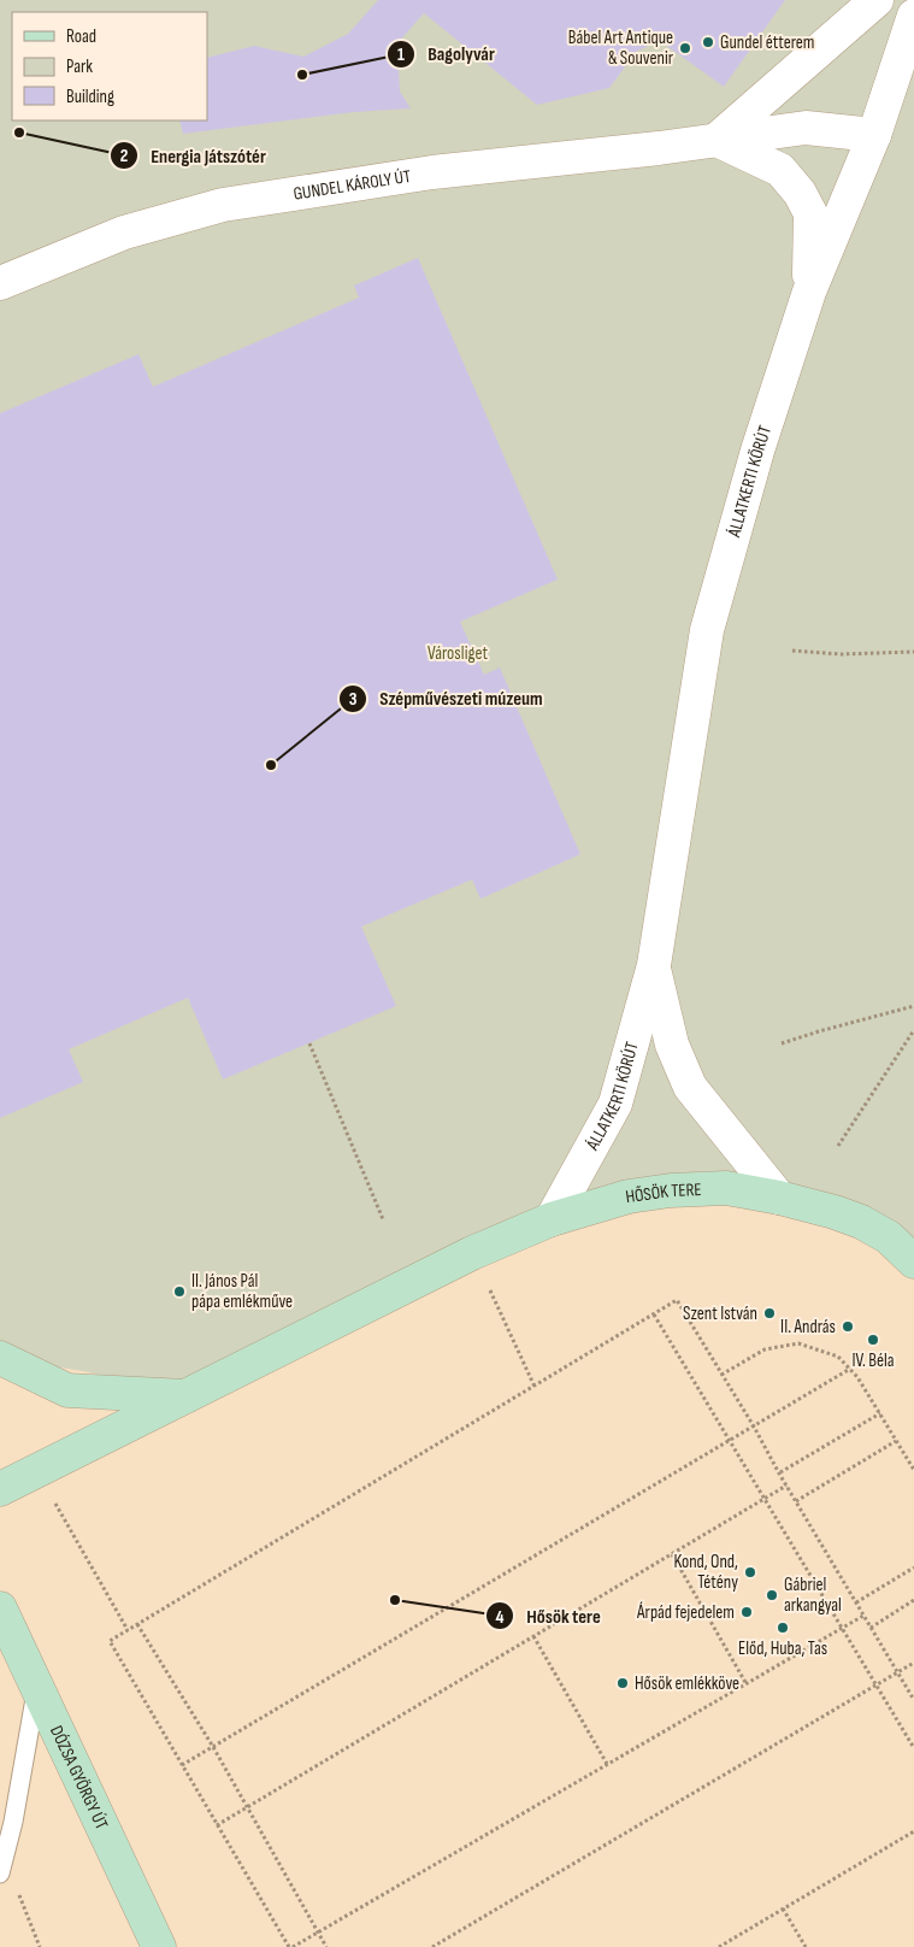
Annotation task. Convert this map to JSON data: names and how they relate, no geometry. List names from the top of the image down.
{
  "streets": {
    "street": [
      "GUNDEL KÁROLY ÚT",
      "ÁLLATKERTI KÖRÚT",
      "HŐSÖK TERE",
      "DÓZSA GYÖRGY ÚT"
    ]
  },
  "crossings": [
    ["GUNDEL KÁROLY ÚT", "ÁLLATKERTI KÖRÚT"],
    ["ÁLLATKERTI KÖRÚT", "HŐSÖK TERE"]
  ],
  "parks": ["Városliget"],
  "places": [
    "Gundel étterem",
    "Bábel Art Antique & Souvenir",
    "Bagolyvár",
    "Energia Játszótér",
    "Szépművészeti múzeum",
    "II. János Pál pápa emlékműve",
    "Szent István",
    "II. András",
    "IV. Béla",
    "Kond, Ond, Tétény",
    "Gábriel arkangyal",
    "Hősök tere",
    "Árpád fejedelem",
    "Előd, Huba, Tas",
    "Hősök emlékköve"
  ],
  "legend": ["Road", "Park", "Building"]
}
